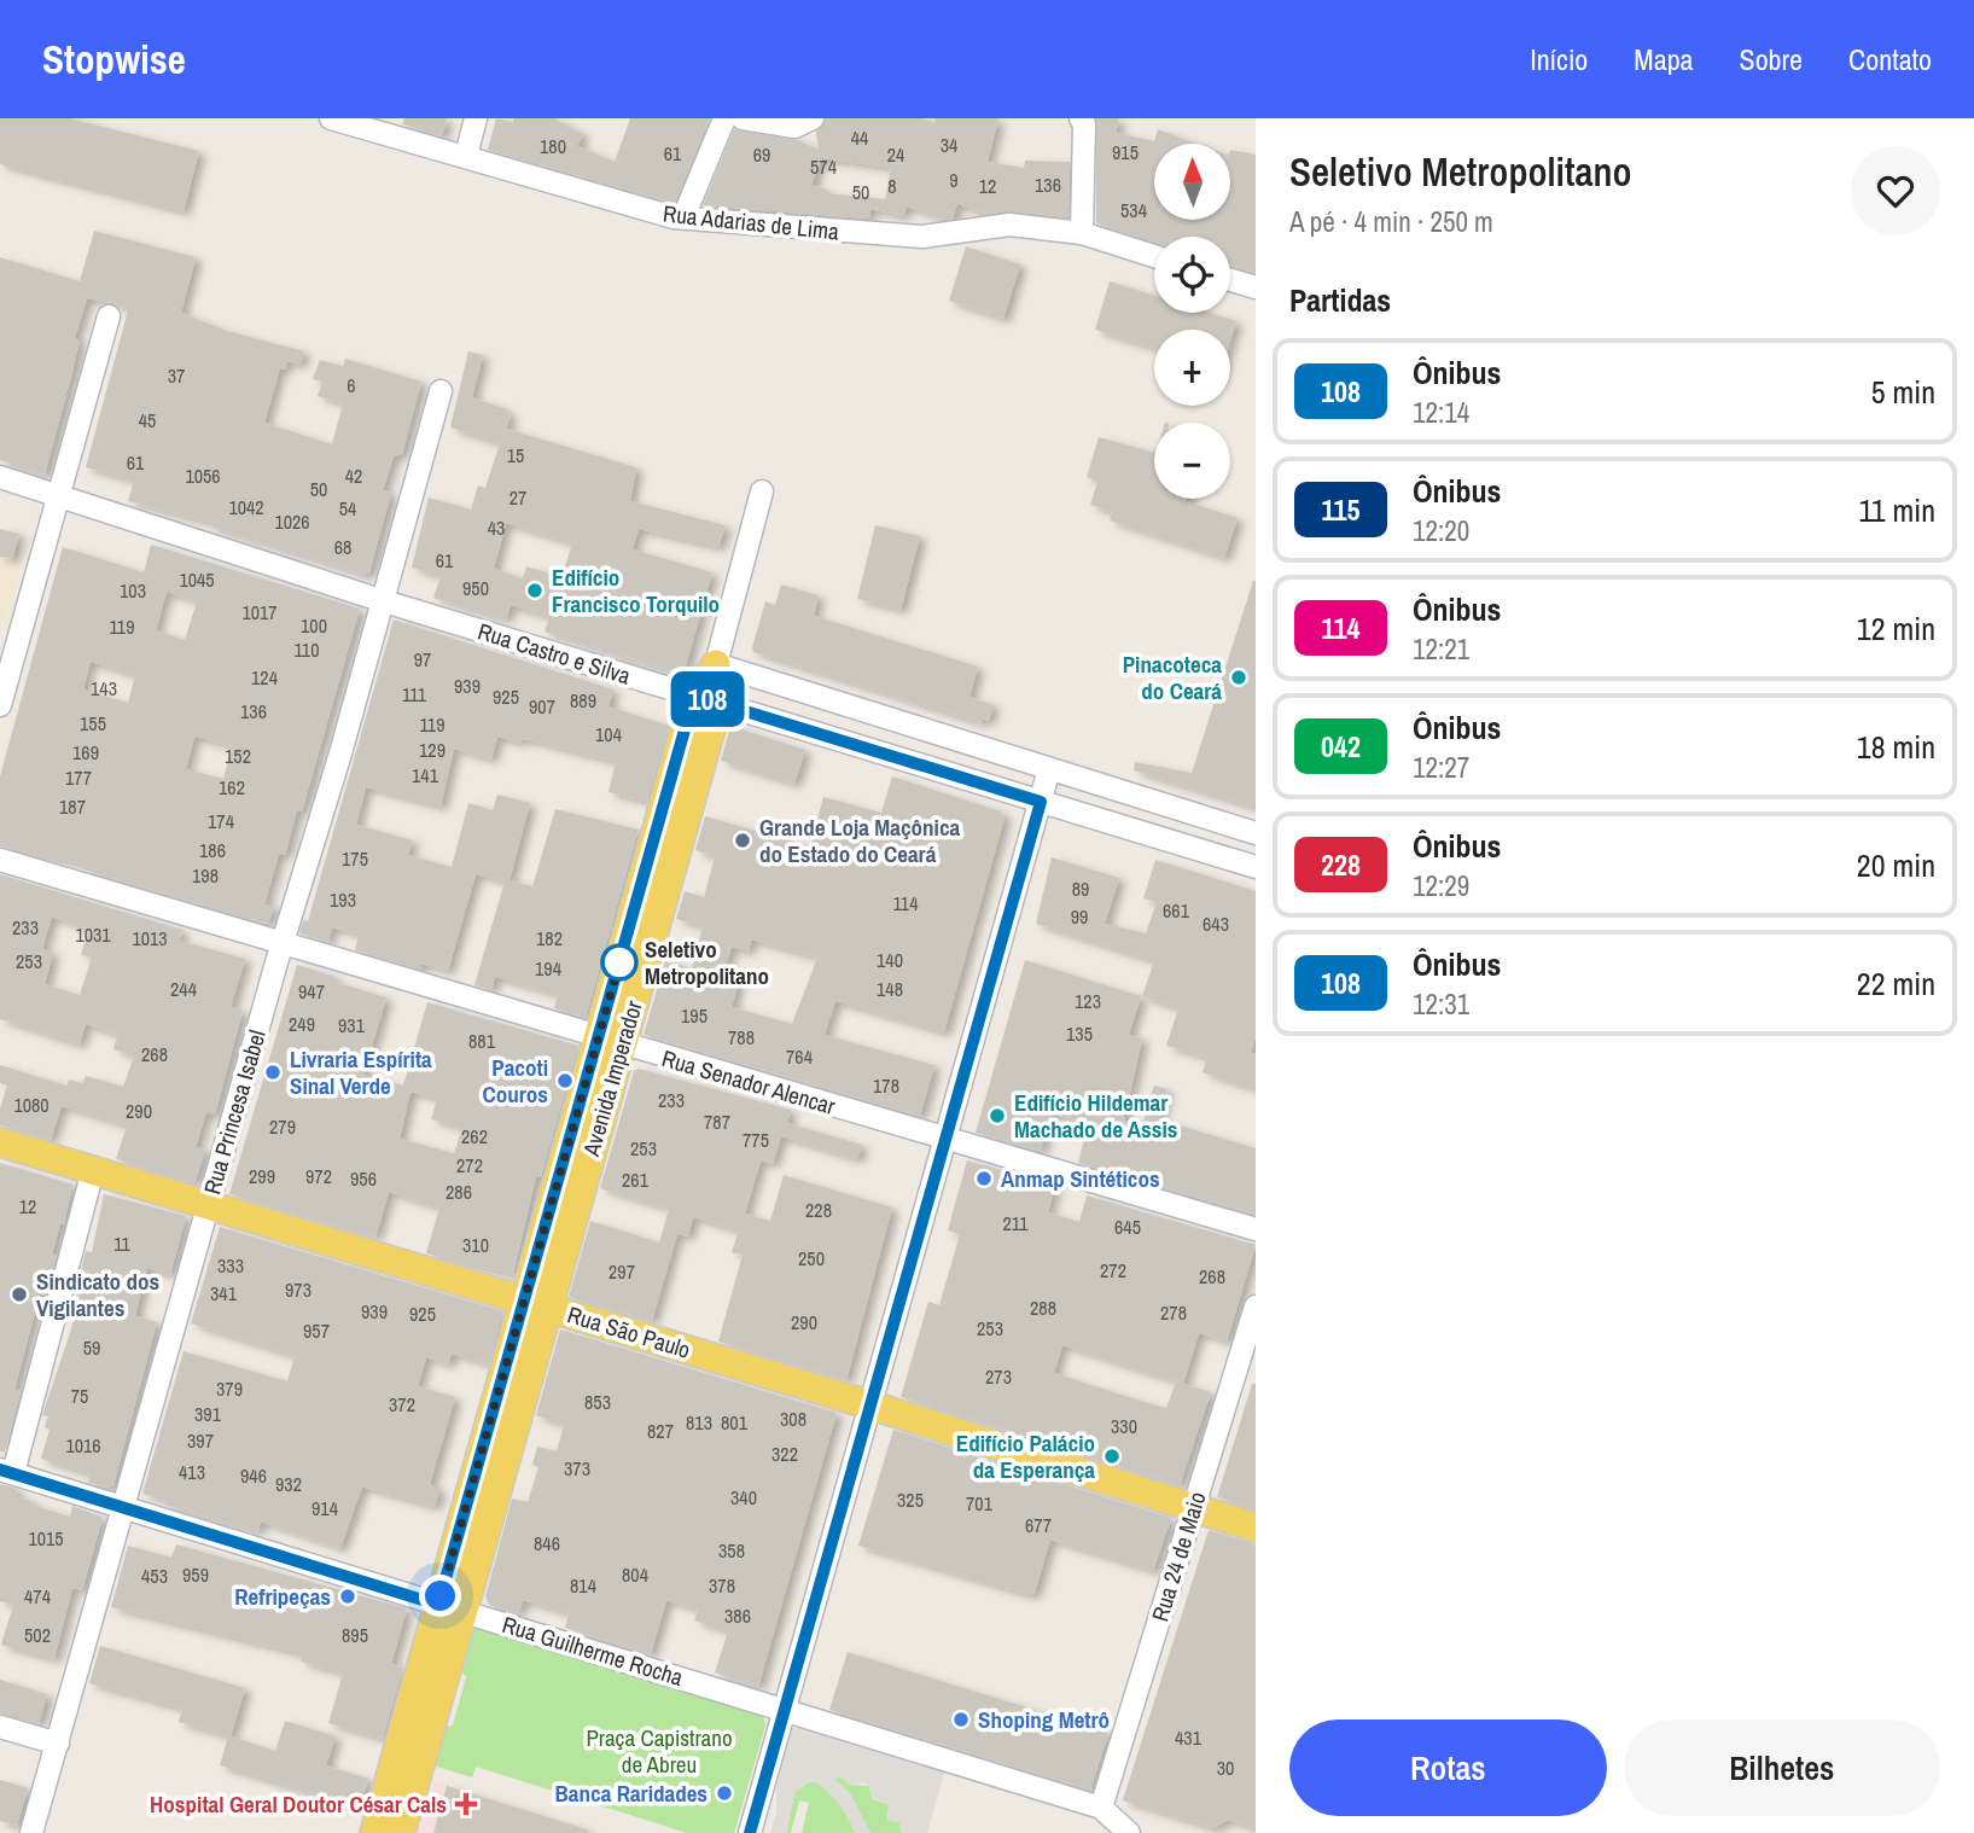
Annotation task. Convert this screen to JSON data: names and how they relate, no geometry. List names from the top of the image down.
{
  "streets": {
    "main road": ["Avenida Imperador", "Rua São Paulo"],
    "street": [
      "Rua Adarias de Lima",
      "Rua Castro e Silva",
      "Rua Senador Alencar",
      "Rua Princesa Isabel",
      "Rua 24 de Maio",
      "Rua Guilherme Rocha"
    ]
  },
  "crossings": [
    ["Rua Castro e Silva", "Avenida Imperador"],
    ["Rua Castro e Silva", "Rua Princesa Isabel"],
    ["Avenida Imperador", "Rua Senador Alencar"],
    ["Avenida Imperador", "Rua São Paulo"],
    ["Avenida Imperador", "Rua Guilherme Rocha"],
    ["Rua Senador Alencar", "Rua Princesa Isabel"],
    ["Rua Princesa Isabel", "Rua São Paulo"],
    ["Rua Princesa Isabel", "Rua Guilherme Rocha"],
    ["Rua São Paulo", "Rua 24 de Maio"],
    ["Rua 24 de Maio", "Rua Guilherme Rocha"]
  ],
  "parks": ["Praça Capistrano de Abreu"],
  "places": {
    "other": [
      "Edifício Francisco Torquilo",
      "Pinacoteca do Ceará",
      "Grande Loja Maçônica do Estado do Ceará",
      "Seletivo Metropolitano",
      "Livraria Espírita Sinal Verde",
      "Pacoti Couros",
      "Edifício Hildemar Machado de Assis",
      "Anmap Sintéticos",
      "Sindicato dos Vigilantes",
      "Edifício Palácio da Esperança",
      "Refripeças",
      "Shoping Metrô",
      "Banca Raridades"
    ],
    "health": ["Hospital Geral Doutor César Cals"]
  },
  "lines": ["bus line 108"],
  "house_numbers": [
    "44",
    "34",
    "180",
    "915",
    "61",
    "69",
    "24",
    "574",
    "9",
    "136",
    "8",
    "12",
    "50",
    "534",
    "37",
    "6",
    "45",
    "15",
    "61",
    "1056",
    "42",
    "50",
    "27",
    "1042",
    "54",
    "1026",
    "43",
    "68",
    "61",
    "1045",
    "950",
    "103",
    "1017",
    "100",
    "119",
    "110",
    "97",
    "124",
    "939",
    "143",
    "111",
    "925",
    "889",
    "907",
    "136",
    "155",
    "119",
    "104",
    "129",
    "169",
    "152",
    "141",
    "177",
    "162",
    "187",
    "174",
    "186",
    "175",
    "198",
    "89",
    "193",
    "114",
    "661",
    "99",
    "643",
    "233",
    "1031",
    "1013",
    "182",
    "140",
    "253",
    "194",
    "244",
    "148",
    "947",
    "123",
    "195",
    "249",
    "931",
    "135",
    "788",
    "881",
    "268",
    "764",
    "178",
    "233",
    "1080",
    "290",
    "787",
    "279",
    "262",
    "775",
    "253",
    "272",
    "299",
    "972",
    "956",
    "261",
    "286",
    "12",
    "228",
    "211",
    "645",
    "11",
    "310",
    "250",
    "333",
    "272",
    "297",
    "268",
    "973",
    "341",
    "288",
    "939",
    "278",
    "925",
    "290",
    "253",
    "957",
    "59",
    "273",
    "379",
    "75",
    "853",
    "372",
    "391",
    "308",
    "813",
    "801",
    "330",
    "827",
    "397",
    "1016",
    "322",
    "373",
    "413",
    "946",
    "932",
    "340",
    "325",
    "701",
    "914",
    "677",
    "1015",
    "846",
    "358",
    "959",
    "804",
    "453",
    "814",
    "378",
    "474",
    "386",
    "502",
    "895",
    "431",
    "30"
  ],
  "north": "top",
  "page": {
    "header": "Stopwise",
    "nav": [
      "Início",
      "Mapa",
      "Sobre",
      "Contato"
    ],
    "on_map": "108",
    "heading": [
      ["Seletivo Metropolitano", "A pé · 4 min · 250 m"],
      "Partidas"
    ],
    "map_buttons": ["+", "−"],
    "list": [
      {
        "mark": "108",
        "name": "Ônibus",
        "note": "12:14",
        "value": "5 min"
      },
      {
        "mark": "115",
        "name": "Ônibus",
        "note": "12:20",
        "value": "11 min"
      },
      {
        "mark": "114",
        "name": "Ônibus",
        "note": "12:21",
        "value": "12 min"
      },
      {
        "mark": "042",
        "name": "Ônibus",
        "note": "12:27",
        "value": "18 min"
      },
      {
        "mark": "228",
        "name": "Ônibus",
        "note": "12:29",
        "value": "20 min"
      },
      {
        "mark": "108",
        "name": "Ônibus",
        "note": "12:31",
        "value": "22 min"
      }
    ],
    "buttons": ["Rotas", "Bilhetes"]
  }
}
